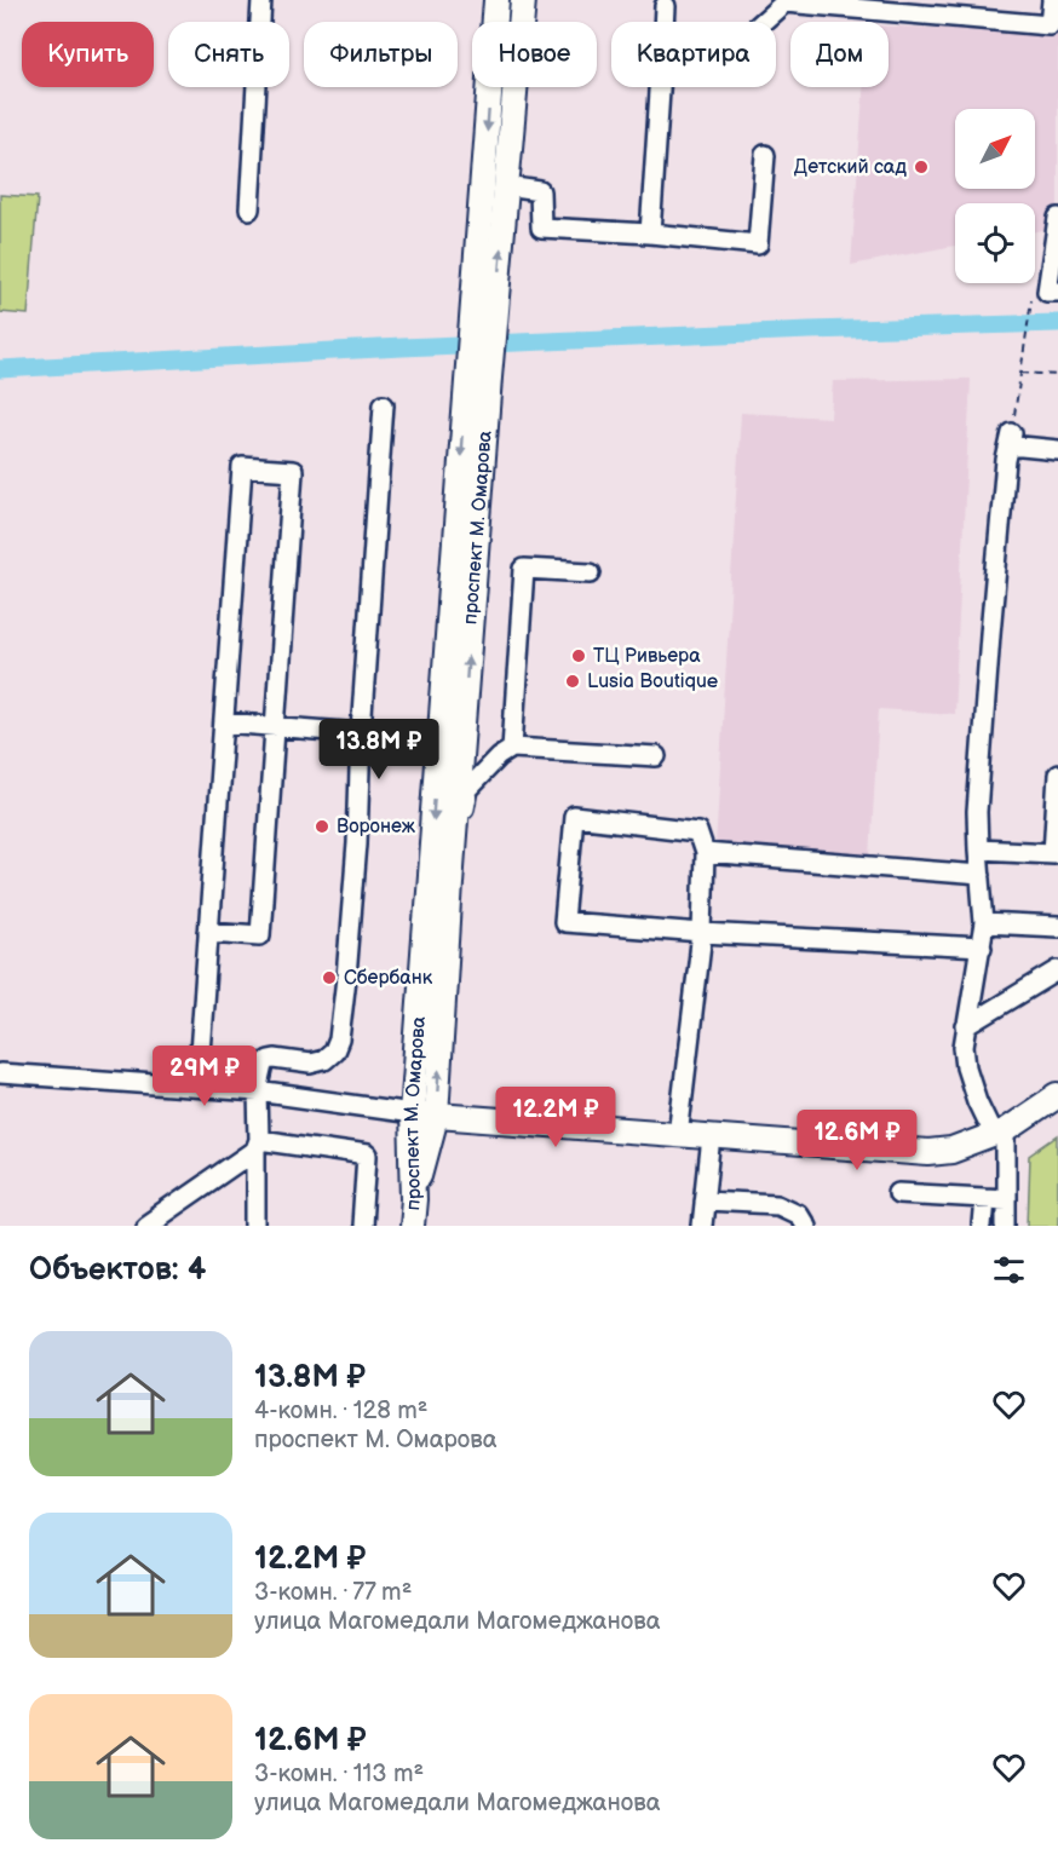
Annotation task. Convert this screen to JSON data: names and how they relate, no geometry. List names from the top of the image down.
{
  "streets": {
    "main road": ["проспект М. Омарова"]
  },
  "places": [
    "Детский сад",
    "ТЦ Ривьера",
    "Lusia Boutique",
    "Воронеж",
    "Сбербанк"
  ],
  "north": "top right",
  "page": {
    "chip": [
      "Купить",
      "Снять",
      "Фильтры",
      "Новое",
      "Квартира",
      "Дом"
    ],
    "price": [
      "13.8M ₽",
      "29M ₽",
      "12.2M ₽",
      "12.6M ₽"
    ],
    "heading": "Объектов: 4",
    "list": [
      {
        "name": "13.8M ₽",
        "note": "4-комн. · 128 m² · проспект М. Омарова"
      },
      {
        "name": "12.2M ₽",
        "note": "3-комн. · 77 m² · улица Магомедали Магомеджанова"
      },
      {
        "name": "12.6M ₽",
        "note": "3-комн. · 113 m² · улица Магомедали Магомеджанова"
      }
    ]
  }
}
